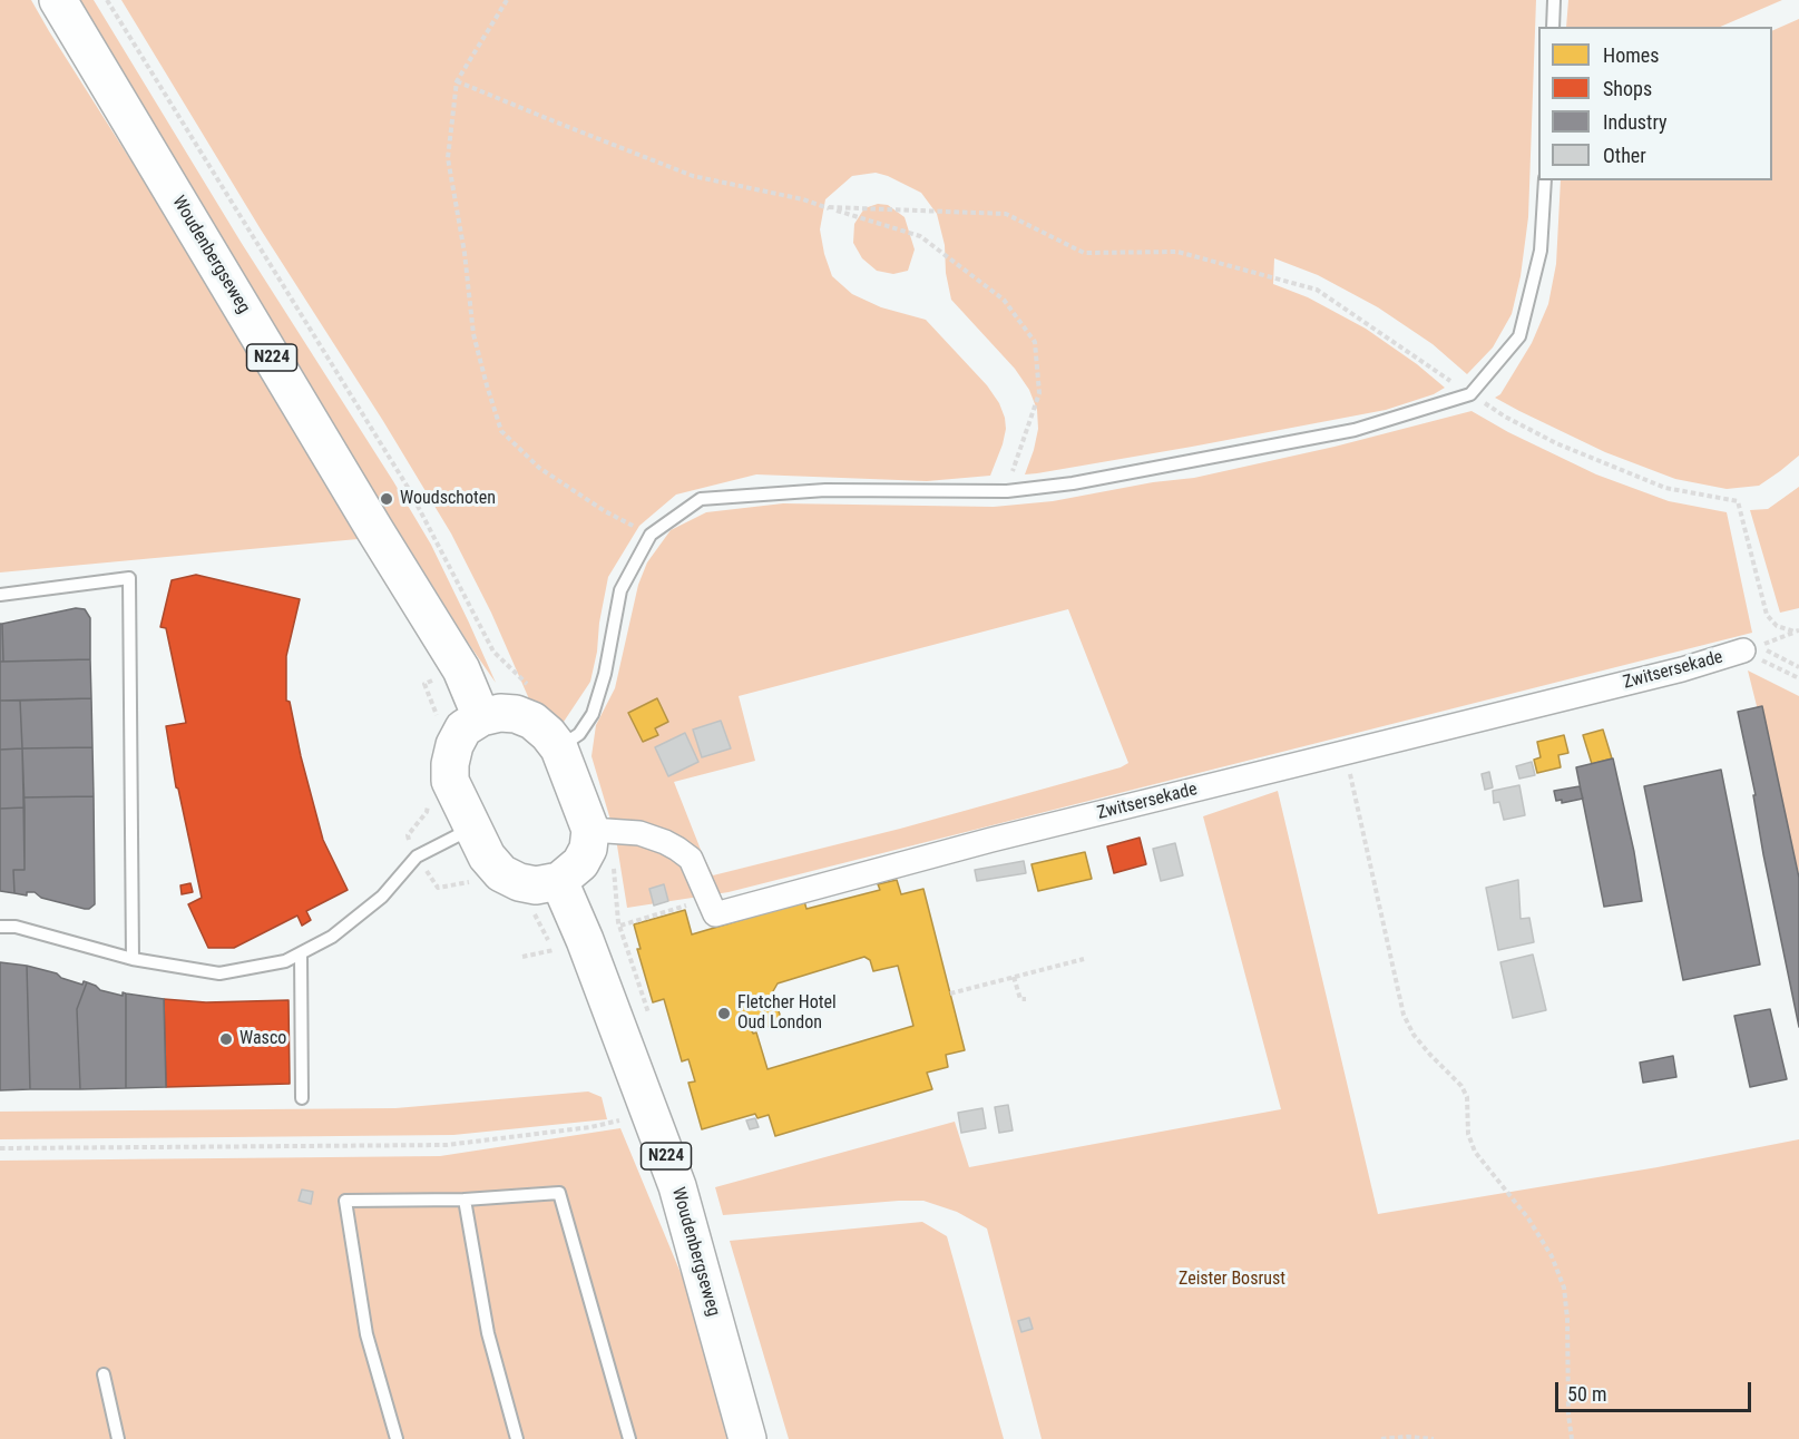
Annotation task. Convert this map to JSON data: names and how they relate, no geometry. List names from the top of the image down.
{
  "streets": {
    "main road": ["Woudenbergseweg", "N224"],
    "street": ["Zwitsersekade"]
  },
  "parks": ["Zeister Bosrust"],
  "places": ["Woudschoten", "Fletcher Hotel Oud London", "Wasco"],
  "legend": [
    "Homes",
    "Shops",
    "Industry",
    "Other"
  ],
  "scale_bar": "50 m"
}
